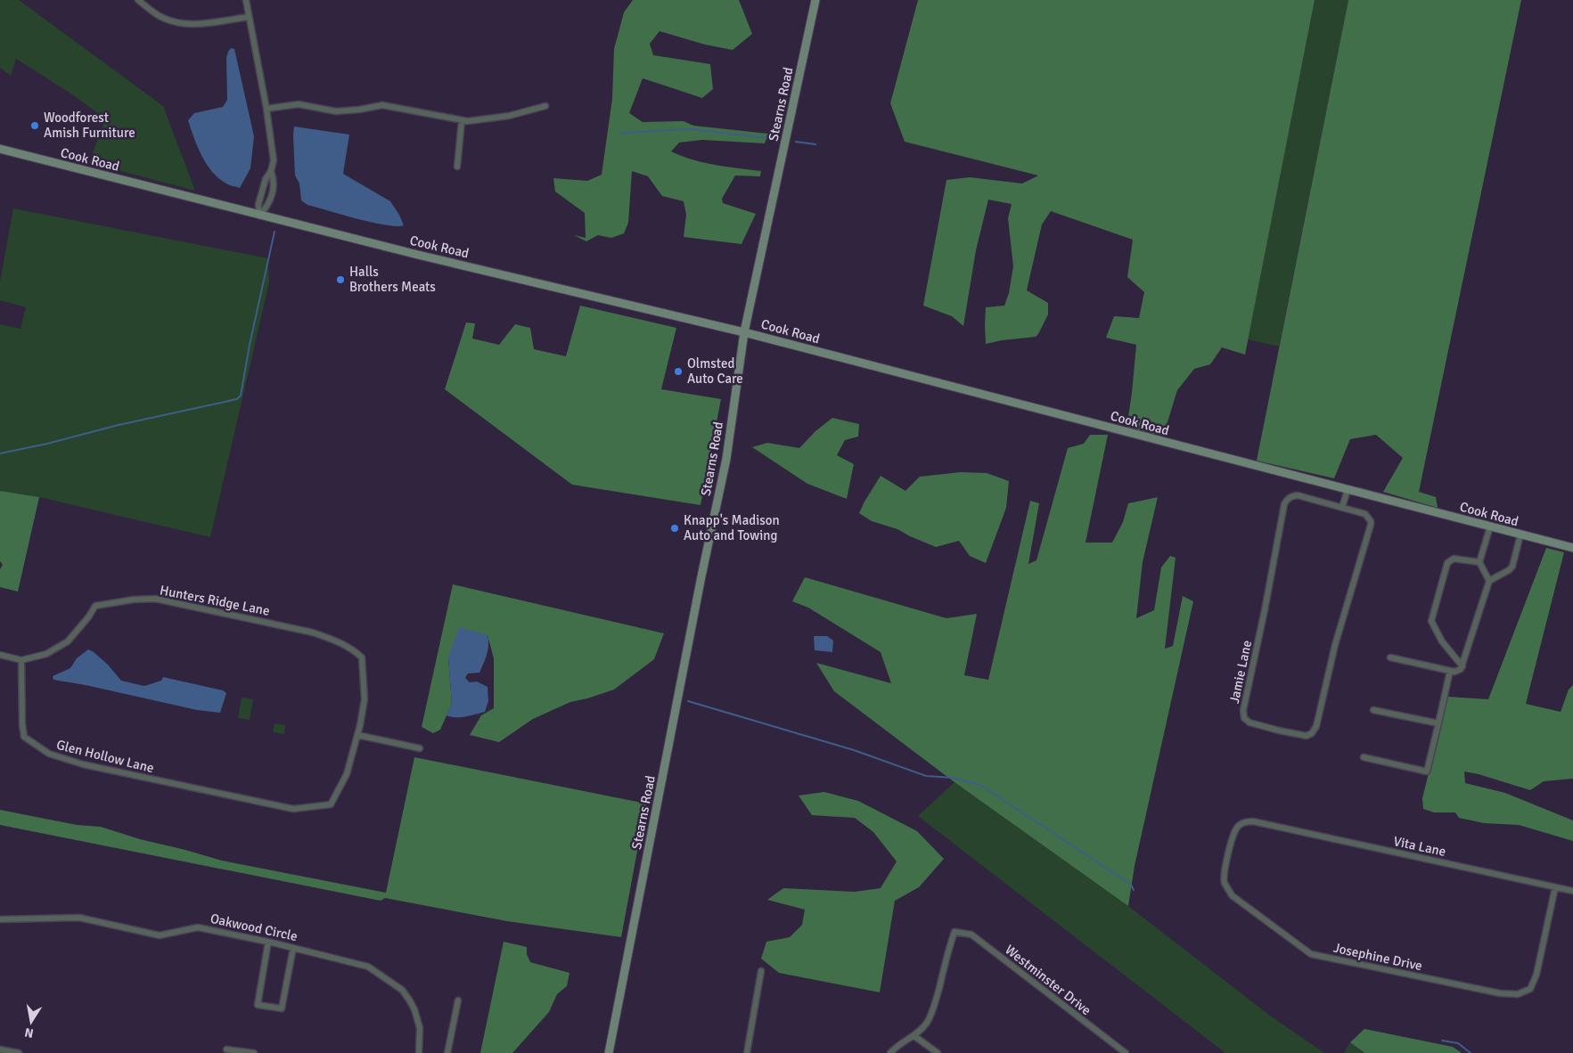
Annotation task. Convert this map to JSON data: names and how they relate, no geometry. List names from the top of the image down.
{
  "streets": {
    "street": [
      "Stearns Road",
      "Cook Road",
      "Hunters Ridge Lane",
      "Jamie Lane",
      "Glen Hollow Lane",
      "Vita Lane",
      "Oakwood Circle",
      "Josephine Drive",
      "Westminster Drive"
    ]
  },
  "crossings": [
    ["Stearns Road", "Cook Road"],
    ["Hunters Ridge Lane", "Glen Hollow Lane"],
    ["Vita Lane", "Josephine Drive"]
  ],
  "places": [
    "Woodforest Amish Furniture",
    "Halls Brothers Meats",
    "Olmsted Auto Care",
    "Knapp's Madison Auto and Towing"
  ],
  "north": "bottom"
}
